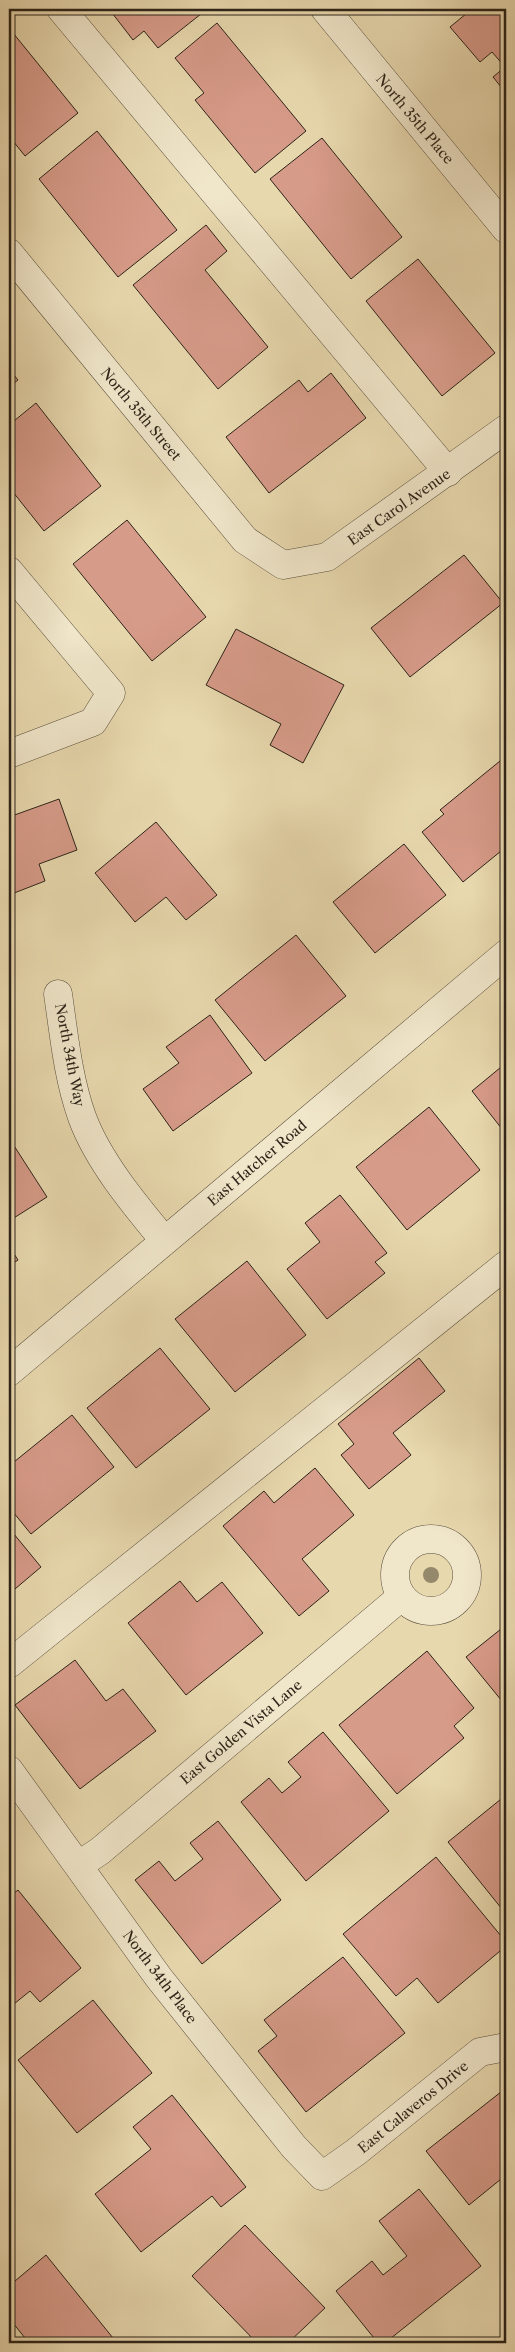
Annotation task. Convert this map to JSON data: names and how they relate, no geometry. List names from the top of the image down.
{
  "streets": {
    "street": [
      "North 35th Place",
      "North 35th Street",
      "East Carol Avenue",
      "North 34th Way",
      "East Hatcher Road",
      "East Golden Vista Lane",
      "North 34th Place",
      "East Calaveros Drive"
    ]
  },
  "crossings": [
    ["North 35th Street", "East Carol Avenue"],
    ["North 34th Way", "East Hatcher Road"],
    ["East Golden Vista Lane", "North 34th Place"],
    ["North 34th Place", "East Calaveros Drive"]
  ]
}
